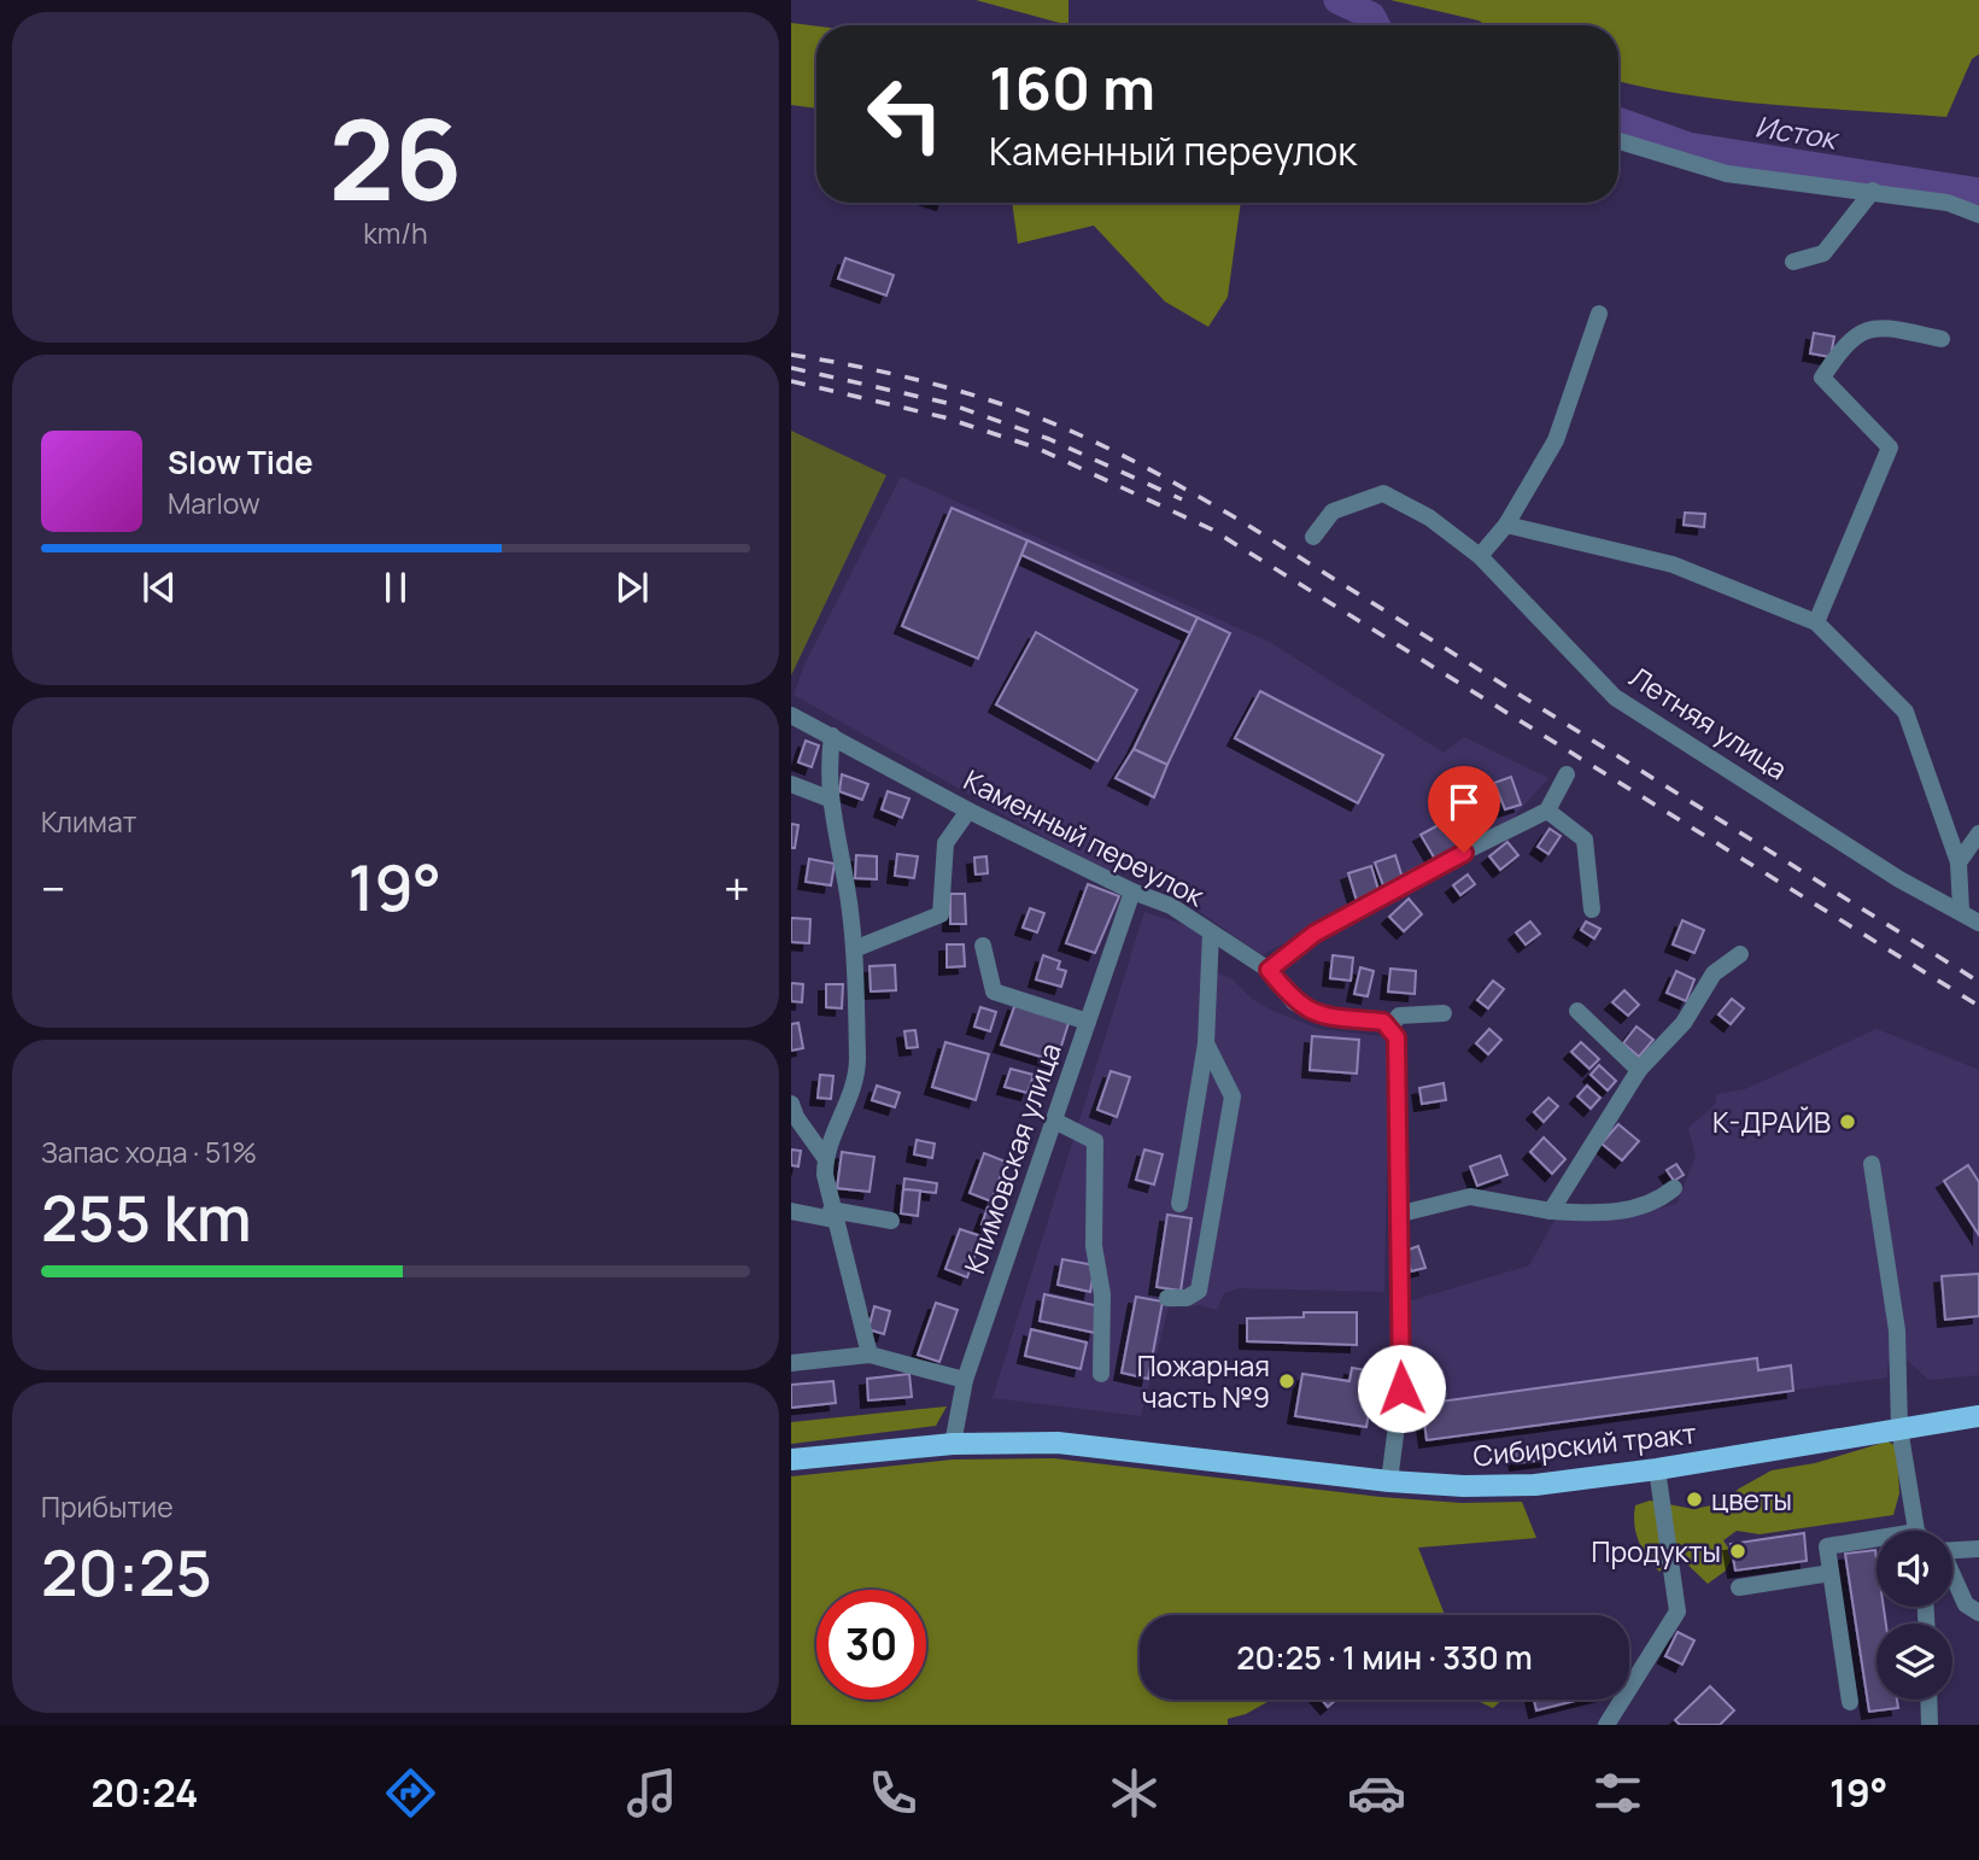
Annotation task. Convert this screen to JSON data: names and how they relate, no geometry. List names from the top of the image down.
{
  "streets": {
    "main road": ["Сибирский тракт"],
    "street": ["Летняя улица", "Каменный переулок", "Климовская улица"]
  },
  "crossings": [
    ["Каменный переулок", "Климовская улица"],
    ["Климовская улица", "Сибирский тракт"]
  ],
  "water": ["Исток"],
  "places": [
    "К-ДРАЙВ",
    "Пожарная часть №9",
    "цветы",
    "Продукты"
  ],
  "page": {
    "tile": [
      ["26", "km/h"],
      "Климат",
      ["Запас хода · 51%", "255 km"],
      ["Прибытие", "20:25"]
    ],
    "turn": ["160 m", "Каменный переулок"],
    "song": ["Slow Tide", "Marlow"],
    "heat": ["−", "19°", "+"],
    "limit": "30",
    "trip": "20:25 · 1 мин · 330 m",
    "tabs": ["20:24", "19°"]
  }
}
